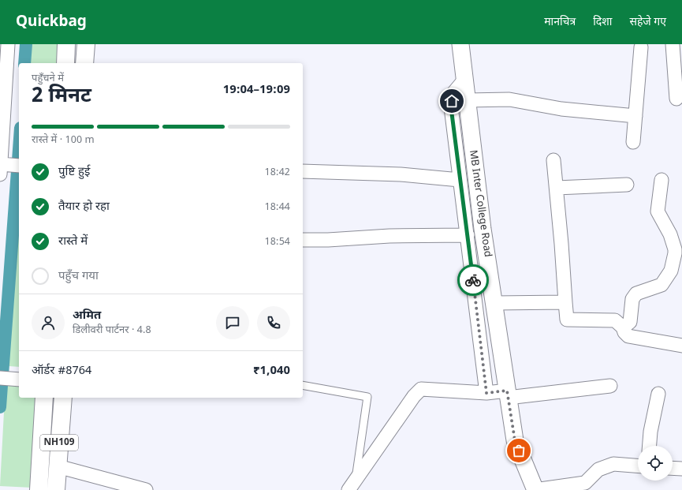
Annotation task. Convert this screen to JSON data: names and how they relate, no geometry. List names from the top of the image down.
{
  "streets": {
    "highway": ["NH109"],
    "street": ["MB Inter College Road"]
  },
  "page": {
    "header": "Quickbag",
    "nav": ["मानचित्र", "दिशा", "सहेजे गए"],
    "heading": ["2 मिनट", "पहुँचने में", "19:04–19:09"],
    "panel": [
      "अमित",
      "डिलीवरी पार्टनर · 4.8",
      "ऑर्डर #8764",
      "₹1,040"
    ],
    "bar": "रास्ते में · 100 m",
    "list": [
      ["पुष्टि हुई", "18:42"],
      ["तैयार हो रहा", "18:44"],
      ["रास्ते में", "18:54"],
      "पहुँच गया"
    ]
  }
}
